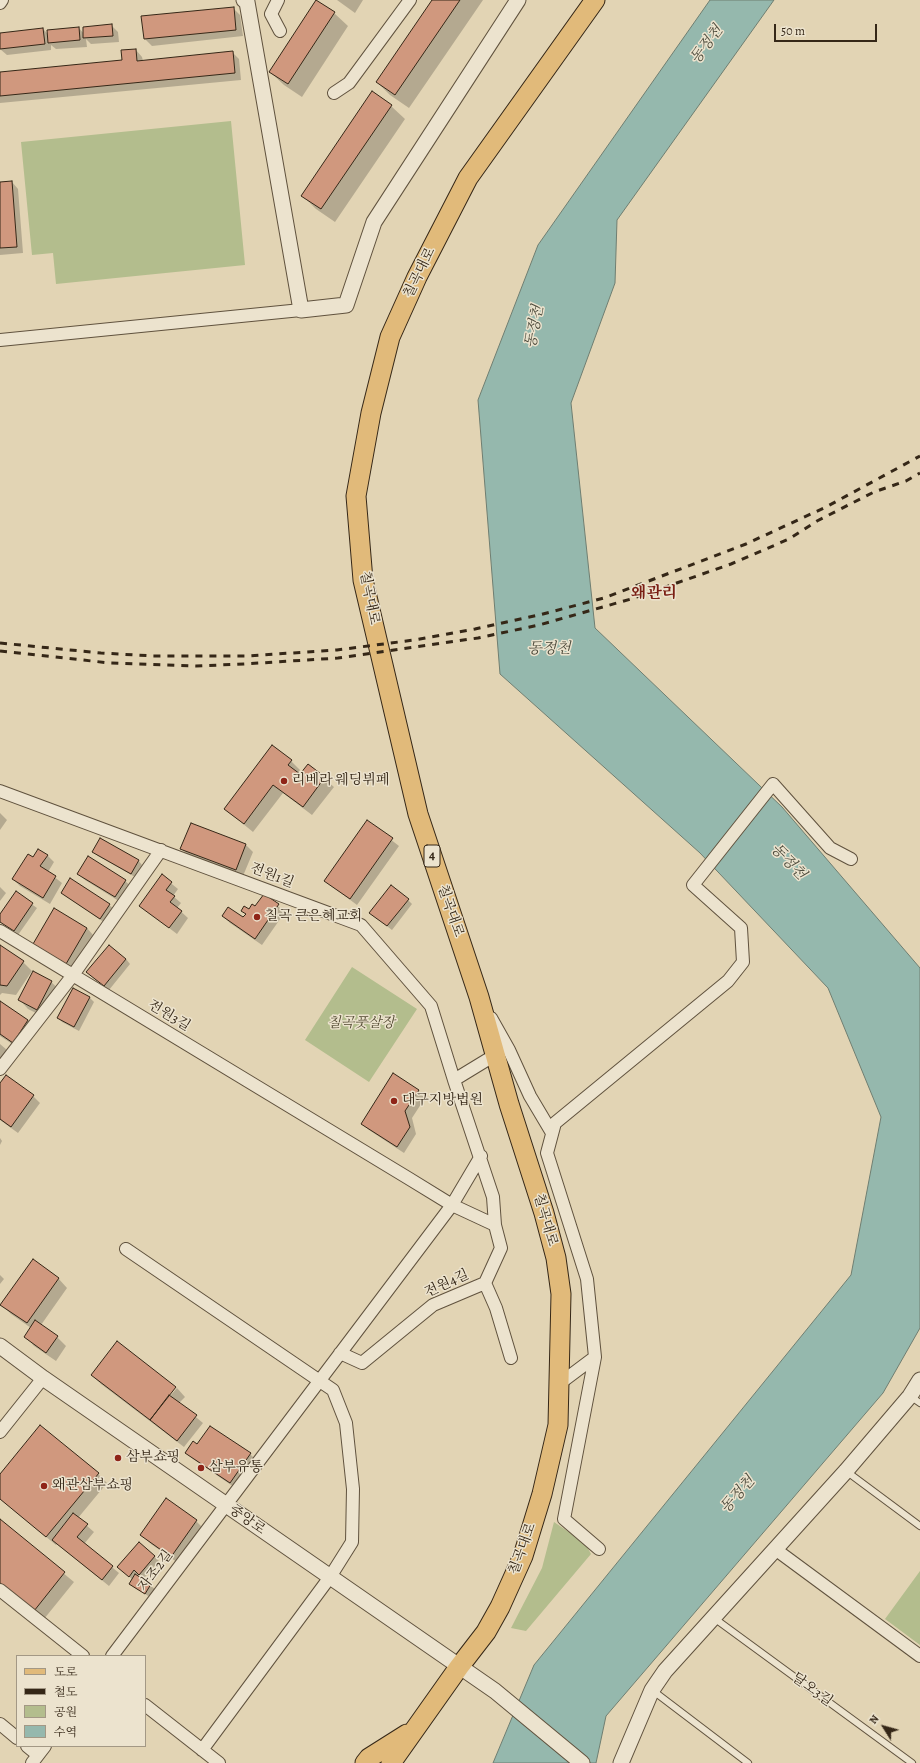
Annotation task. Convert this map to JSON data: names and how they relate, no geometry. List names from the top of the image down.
{
  "streets": {
    "main road": ["칠곡대로", "4"],
    "street": [
      "전원1길",
      "전원3길",
      "전원4길",
      "중앙로",
      "자조2길"
    ],
    "lane": ["달오3길"]
  },
  "crossings": [
    ["칠곡대로", "중앙로"],
    ["전원1길", "전원4길"],
    ["중앙로", "자조2길"]
  ],
  "districts": ["왜관리"],
  "water": ["동정천"],
  "parks": ["칠곡풋살장"],
  "places": [
    "리베라 웨딩뷔페",
    "칠곡 큰은혜교회",
    "대구지방법원",
    "삼부쇼핑",
    "삼부유통",
    "왜관삼부쇼핑"
  ],
  "legend": [
    "도로",
    "철도",
    "공원",
    "수역"
  ],
  "scale_bar": "50 m",
  "north": "top left"
}
